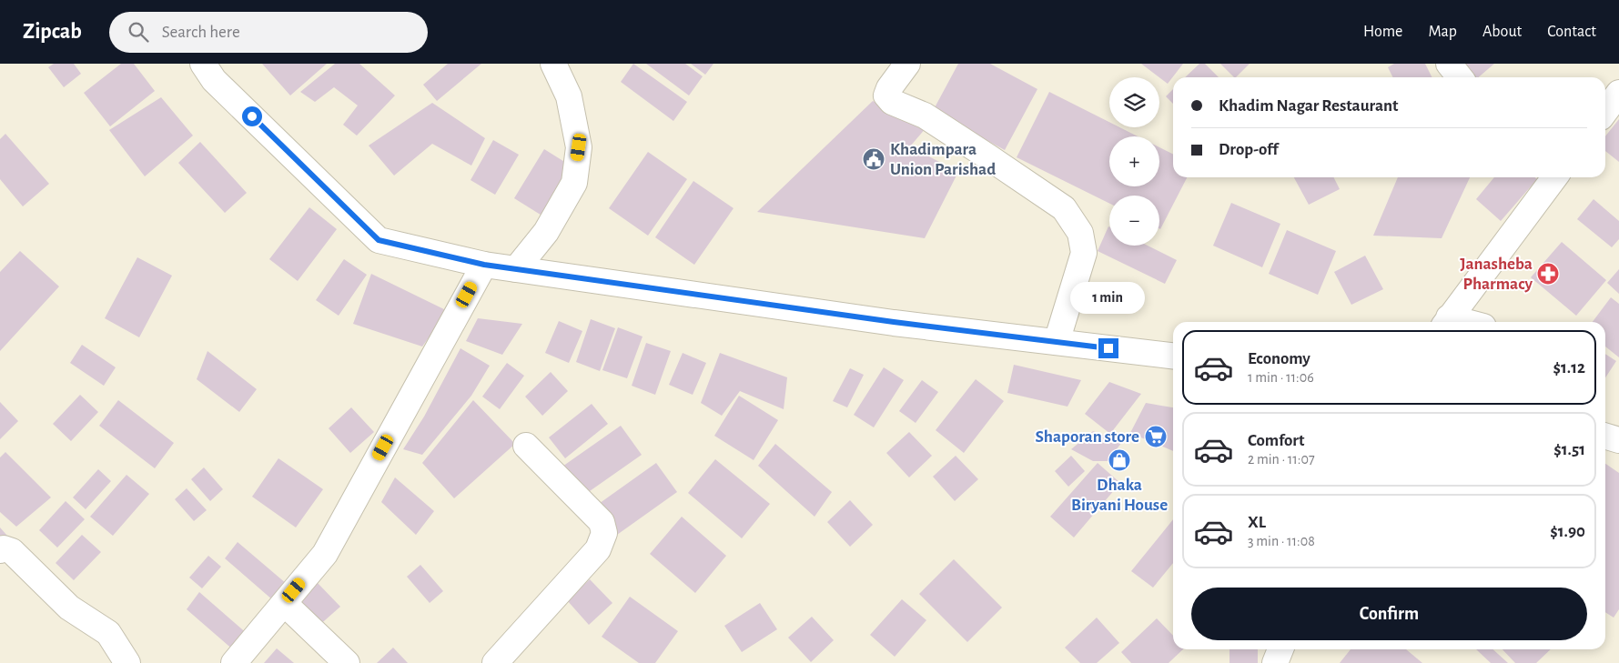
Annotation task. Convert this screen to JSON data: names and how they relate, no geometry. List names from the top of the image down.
{
  "places": {
    "public building": ["Khadimpara Union Parishad"],
    "pharmacy": ["Janasheba Pharmacy"],
    "supermarket": ["Shaporan store"],
    "shop": ["Dhaka Biryani House"]
  },
  "page": {
    "header": "Zipcab",
    "search": "Search here",
    "nav": [
      "Home",
      "Map",
      "About",
      "Contact"
    ],
    "map_buttons": ["+", "−"],
    "banner": ["Khadim Nagar Restaurant", "Drop-off"],
    "bubble": "1 min",
    "list": [
      {
        "name": "Economy",
        "note": "1 min · 11:06",
        "value": "$1.12"
      },
      {
        "name": "Comfort",
        "note": "2 min · 11:07",
        "value": "$1.51"
      },
      {
        "name": "XL",
        "note": "3 min · 11:08",
        "value": "$1.90"
      }
    ],
    "buttons": "Confirm"
  }
}
